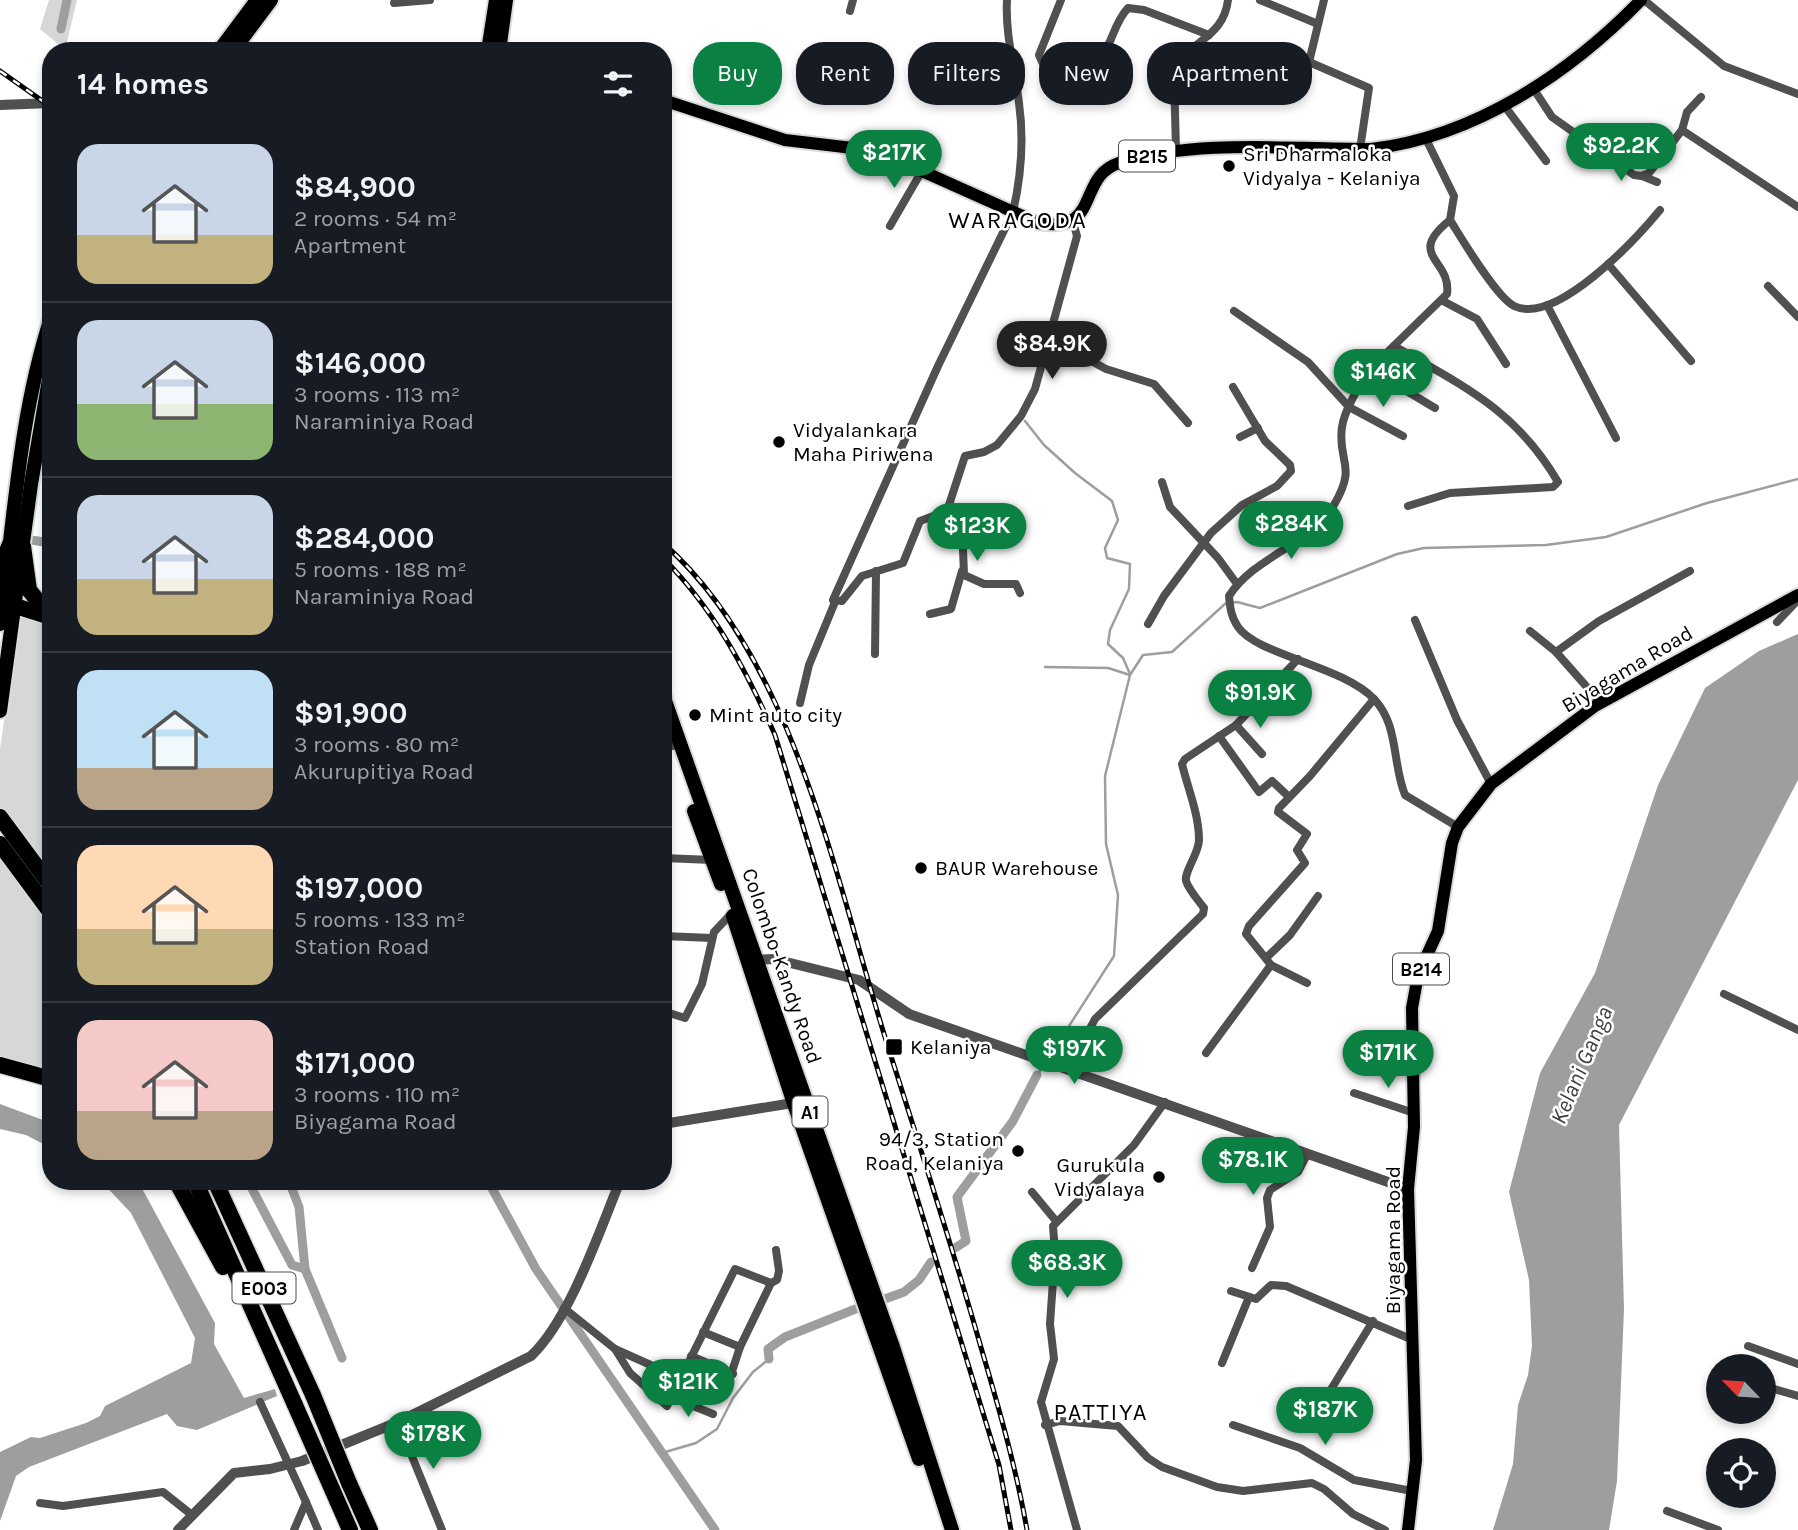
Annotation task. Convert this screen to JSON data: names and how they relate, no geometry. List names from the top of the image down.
{
  "streets": {
    "highway": ["Colombo-Kandy Road", "A1", "E003"],
    "main road": ["B215", "Biyagama Road", "B214"]
  },
  "districts": ["WARAGODA", "PATTIYA"],
  "water": ["Kelani Ganga"],
  "places": {
    "other": [
      "Sri Dharmaloka Vidyalya - Kelaniya",
      "Vidyalankara Maha Piriwena",
      "Mint auto city",
      "BAUR Warehouse",
      "94/3, Station Road, Kelaniya",
      "Gurukula Vidyalaya"
    ],
    "transit": ["Kelaniya"]
  },
  "north": "top left",
  "page": {
    "chip": [
      "Buy",
      "Rent",
      "Filters",
      "New",
      "Apartment"
    ],
    "heading": "14 homes",
    "price": [
      "$92.2K",
      "$217K",
      "$84.9K",
      "$146K",
      "$284K",
      "$123K",
      "$91.9K",
      "$197K",
      "$171K",
      "$78.1K",
      "$68.3K",
      "$121K",
      "$187K",
      "$178K"
    ],
    "list": [
      {
        "name": "$84,900",
        "note": "2 rooms · 54 m² · Apartment"
      },
      {
        "name": "$146,000",
        "note": "3 rooms · 113 m² · Naraminiya Road"
      },
      {
        "name": "$284,000",
        "note": "5 rooms · 188 m² · Naraminiya Road"
      },
      {
        "name": "$91,900",
        "note": "3 rooms · 80 m² · Akurupitiya Road"
      },
      {
        "name": "$197,000",
        "note": "5 rooms · 133 m² · Station Road"
      },
      {
        "name": "$171,000",
        "note": "3 rooms · 110 m² · Biyagama Road"
      }
    ]
  }
}
